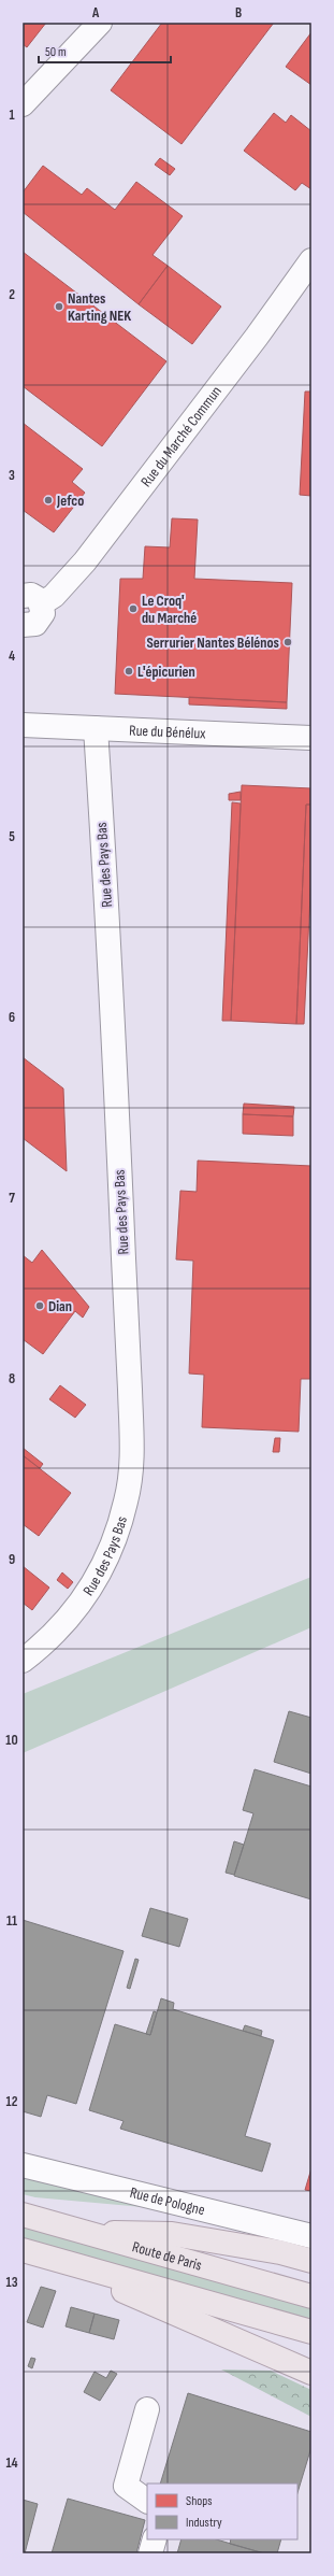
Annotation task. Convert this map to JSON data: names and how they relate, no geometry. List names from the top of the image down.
{
  "streets": {
    "main road": ["Route de Paris"],
    "street": [
      "Rue du Marché Commun",
      "Rue du Bénélux",
      "Rue des Pays Bas",
      "Rue de Pologne"
    ]
  },
  "crossings": [
    ["Rue du Bénélux", "Rue des Pays Bas"]
  ],
  "places": [
    "Nantes Karting NEK",
    "Jefco",
    "Le Croq' du Marché",
    "Serrurier Nantes Bélénos",
    "L'épicurien",
    "Dian"
  ],
  "legend": ["Shops", "Industry"],
  "scale_bar": "50 m",
  "grid": {
    "columns": ["A", "B"],
    "rows": [
      "1",
      "2",
      "3",
      "4",
      "5",
      "6",
      "7",
      "8",
      "9",
      "10",
      "11",
      "12",
      "13",
      "14"
    ]
  }
}
